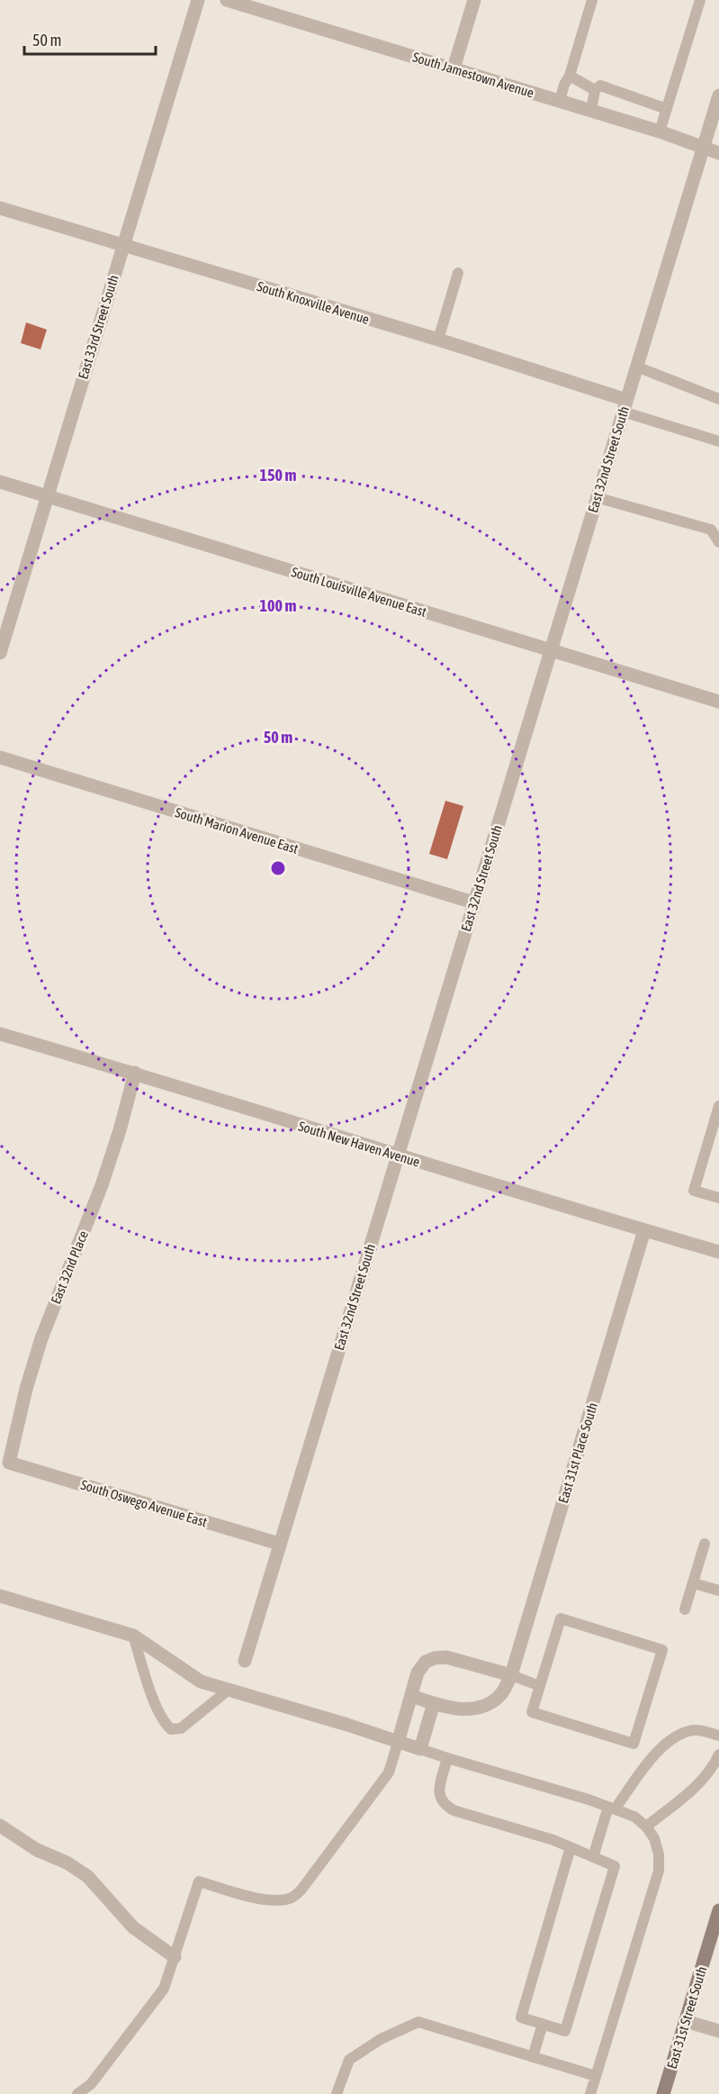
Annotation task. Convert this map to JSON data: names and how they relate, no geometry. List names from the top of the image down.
{
  "streets": {
    "main road": ["East 31st Street South"],
    "street": [
      "South Jamestown Avenue",
      "South Knoxville Avenue",
      "East 33rd Street South",
      "East 32nd Street South",
      "South Louisville Avenue East",
      "South Marion Avenue East",
      "South New Haven Avenue",
      "East 32nd Place",
      "East 31st Place South",
      "South Oswego Avenue East"
    ]
  },
  "crossings": [
    ["South Jamestown Avenue", "East 32nd Street South"],
    ["South Knoxville Avenue", "East 33rd Street South"],
    ["South Knoxville Avenue", "East 32nd Street South"],
    ["East 33rd Street South", "South Louisville Avenue East"],
    ["East 32nd Street South", "South Louisville Avenue East"],
    ["East 32nd Street South", "South Marion Avenue East"],
    ["East 32nd Street South", "South New Haven Avenue"],
    ["East 32nd Street South", "South Oswego Avenue East"],
    ["South New Haven Avenue", "East 32nd Place"],
    ["South New Haven Avenue", "East 31st Place South"],
    ["East 32nd Place", "South Oswego Avenue East"]
  ],
  "scale_bar": "50 m",
  "rings": ["150 m", "100 m", "50 m"]
}
